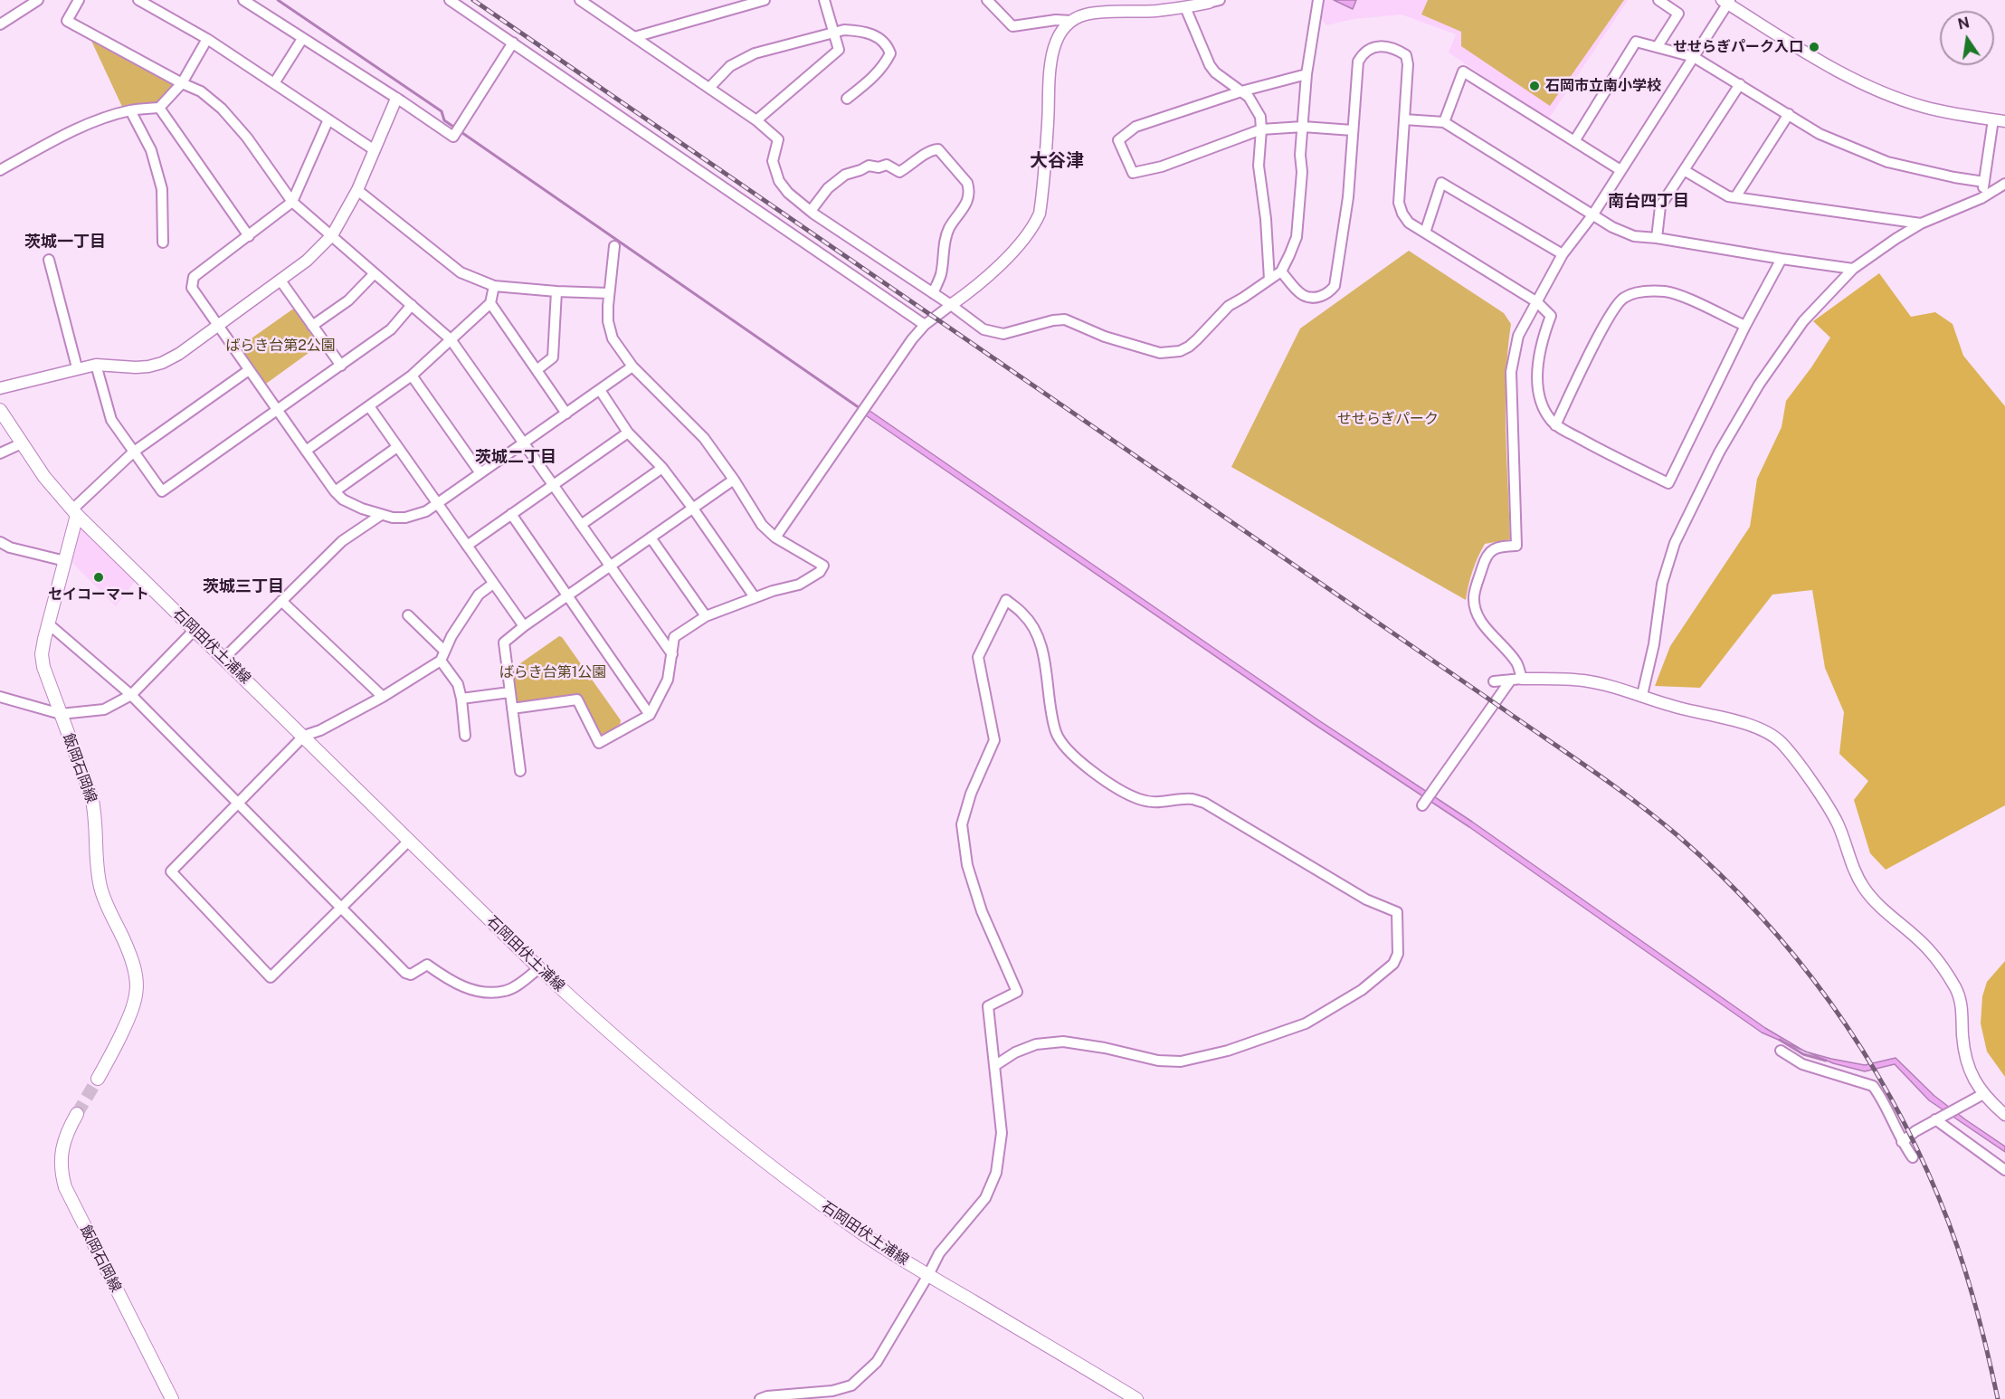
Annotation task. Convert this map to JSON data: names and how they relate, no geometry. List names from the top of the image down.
{
  "streets": {
    "main road": ["石岡田伏土浦線", "飯岡石岡線"]
  },
  "crossings": [
    ["石岡田伏土浦線", "飯岡石岡線"]
  ],
  "districts": [
    "大谷津",
    "南台四丁目",
    "茨城一丁目",
    "茨城二丁目",
    "茨城三丁目"
  ],
  "parks": ["ばらき台第2公園", "せせらぎパーク", "ばらき台第1公園"],
  "places": ["せせらぎパーク入口", "石岡市立南小学校", "セイコーマート"],
  "north": "top"
}
